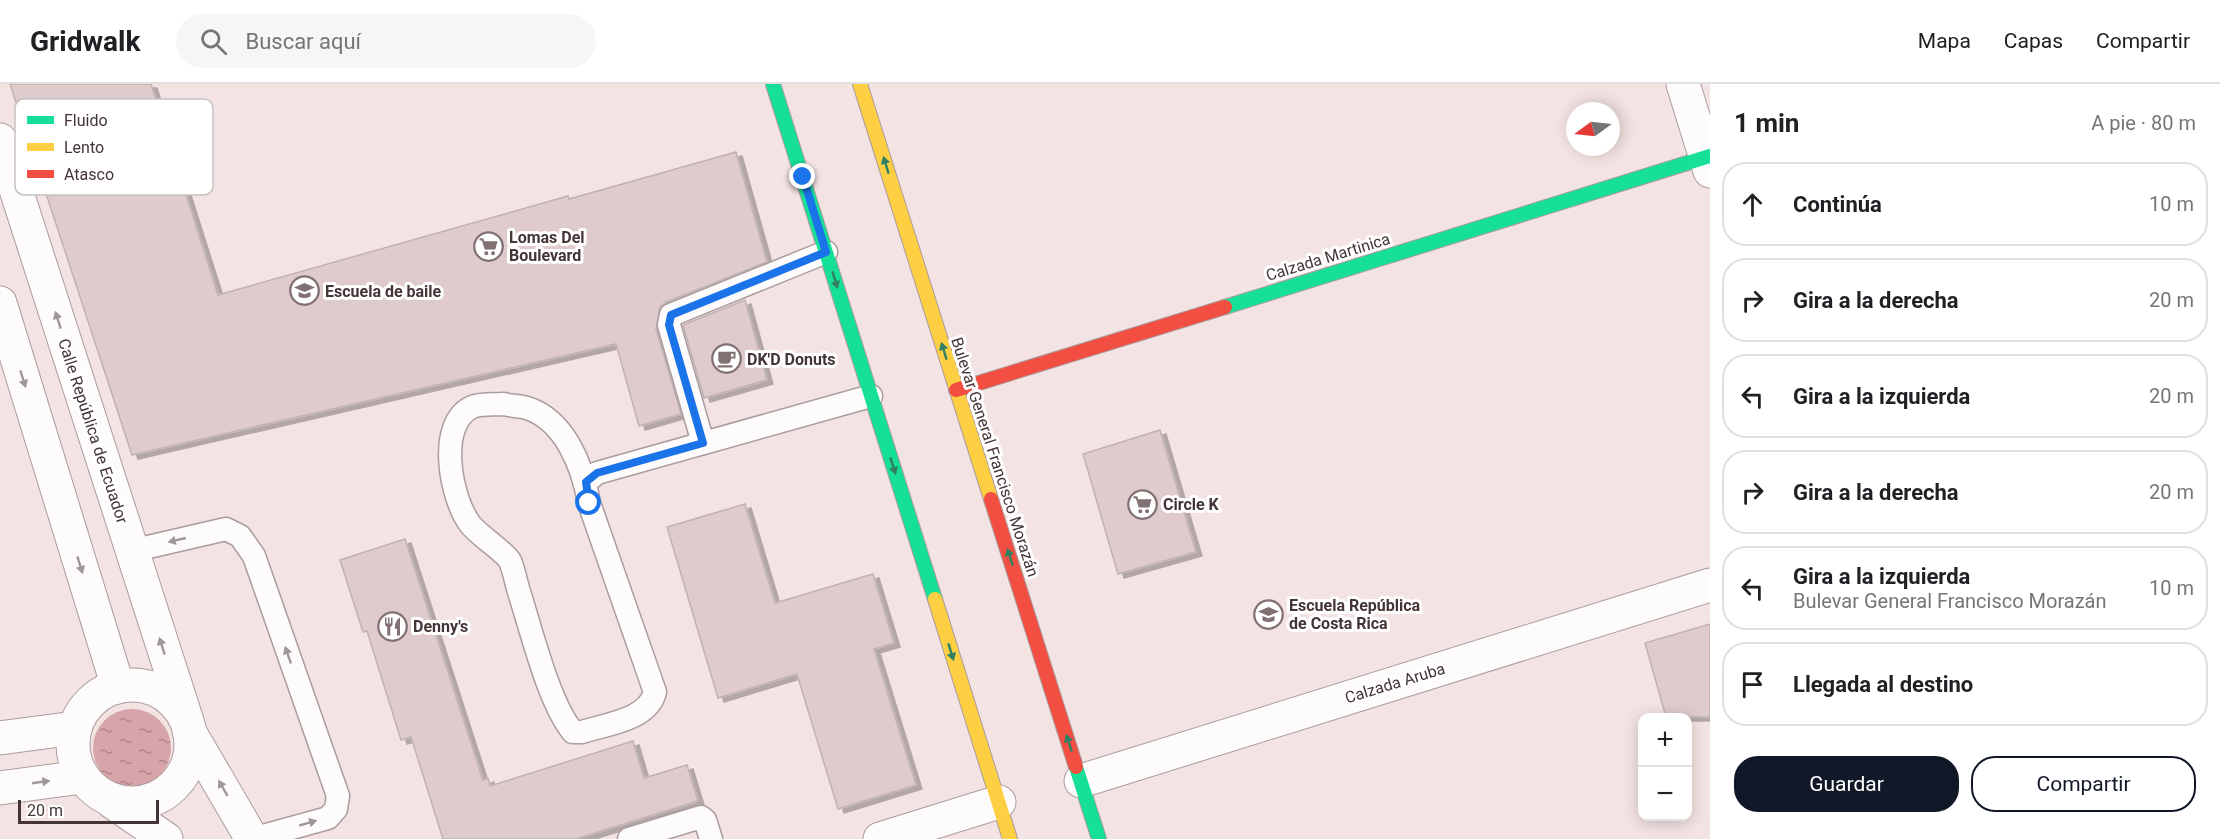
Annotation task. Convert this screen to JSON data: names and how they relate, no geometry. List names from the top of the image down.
{
  "streets": {
    "main road": ["Calzada Martinica", "Bulevar General Francisco Morazán"],
    "street": ["Calle República de Ecuador", "Calzada Aruba"]
  },
  "crossings": [
    ["Calzada Martinica", "Bulevar General Francisco Morazán"],
    ["Bulevar General Francisco Morazán", "Calzada Aruba"]
  ],
  "places": {
    "supermarket": ["Lomas Del Boulevard", "Circle K"],
    "school or university": ["Escuela de baile", "Escuela República de Costa Rica"],
    "cafe": ["DK'D Donuts"],
    "restaurant": ["Denny's"]
  },
  "legend": ["Fluido", "Lento", "Atasco"],
  "scale_bar": "20 m",
  "north": "left",
  "page": {
    "header": "Gridwalk",
    "search": "Buscar aquí",
    "nav": ["Mapa", "Capas", "Compartir"],
    "heading": ["1 min", "A pie · 80 m"],
    "list": [
      ["Continúa", "10 m"],
      ["Gira a la derecha", "20 m"],
      ["Gira a la izquierda", "20 m"],
      ["Gira a la derecha", "20 m"],
      ["Gira a la izquierda", "Bulevar General Francisco Morazán", "10 m"],
      "Llegada al destino"
    ],
    "map_buttons": ["+", "−"],
    "buttons": ["Guardar", "Compartir"],
    "scale": "20 m"
  }
}
